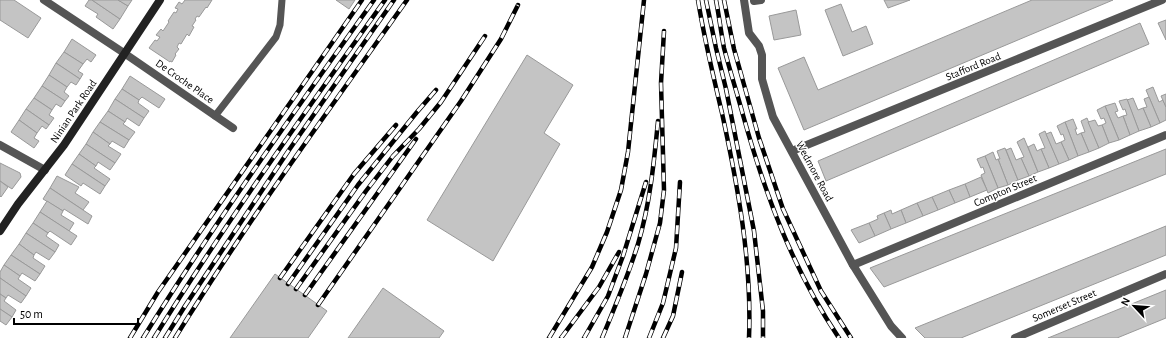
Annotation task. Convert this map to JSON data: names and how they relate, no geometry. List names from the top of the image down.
{
  "streets": {
    "street": [
      "Stafford Road",
      "De Croche Place",
      "Ninian Park Road",
      "Wedmore Road",
      "Compton Street",
      "Somerset Street"
    ]
  },
  "crossings": [
    ["Stafford Road", "Wedmore Road"],
    ["De Croche Place", "Ninian Park Road"],
    ["Wedmore Road", "Compton Street"]
  ],
  "scale_bar": "50 m",
  "north": "top left"
}
